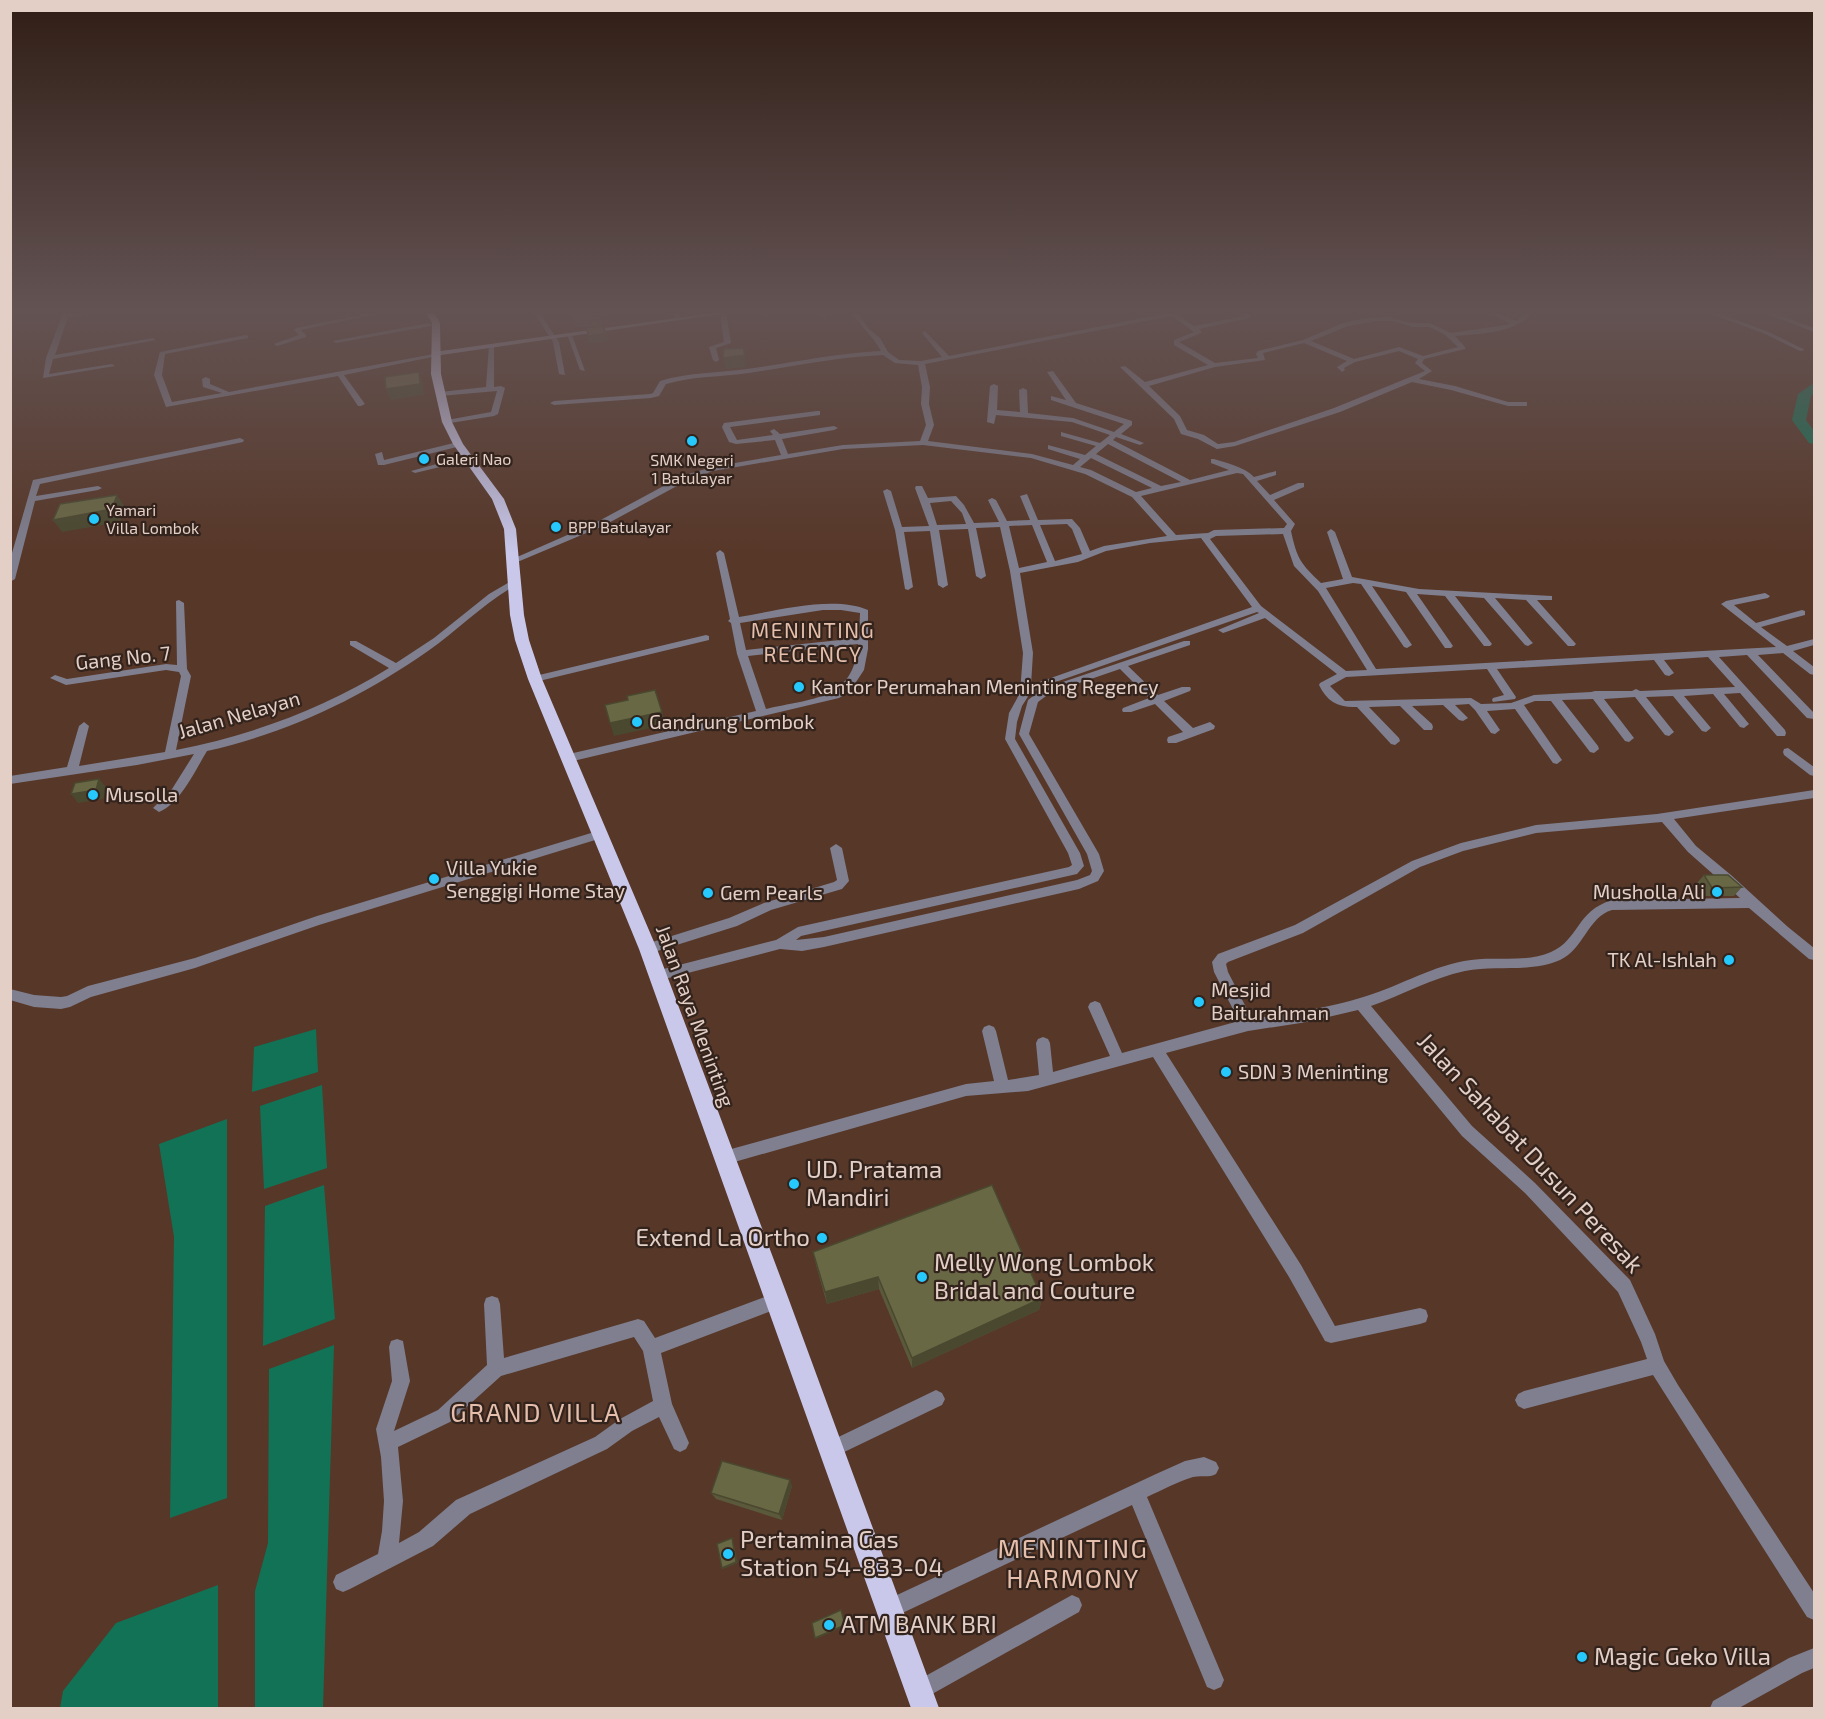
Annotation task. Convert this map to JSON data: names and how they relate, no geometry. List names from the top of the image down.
{
  "streets": {
    "highway": ["Jalan Raya Meninting"],
    "street": ["Gang No. 7", "Jalan Nelayan", "Jalan Sahabat Dusun Peresak"]
  },
  "crossings": [
    ["Gang No. 7", "Jalan Nelayan"],
    ["Jalan Nelayan", "Jalan Raya Meninting"]
  ],
  "districts": ["MENINTING REGENCY", "GRAND VILLA", "MENINTING HARMONY"],
  "places": [
    "SMK Negeri 1 Batulayar",
    "Galeri Nao",
    "Yamari Villa Lombok",
    "BPP Batulayar",
    "Kantor Perumahan Meninting Regency",
    "Gandrung Lombok",
    "Musolla",
    "Villa Yukie Senggigi Home Stay",
    "Musholla Ali",
    "Gem Pearls",
    "TK Al-Ishlah",
    "Mesjid Baiturahman",
    "SDN 3 Meninting",
    "UD. Pratama Mandiri",
    "Extend La Ortho",
    "Melly Wong Lombok Bridal and Couture",
    "Pertamina Gas Station 54-833-04",
    "ATM BANK BRI",
    "Magic Geko Villa"
  ]
}
